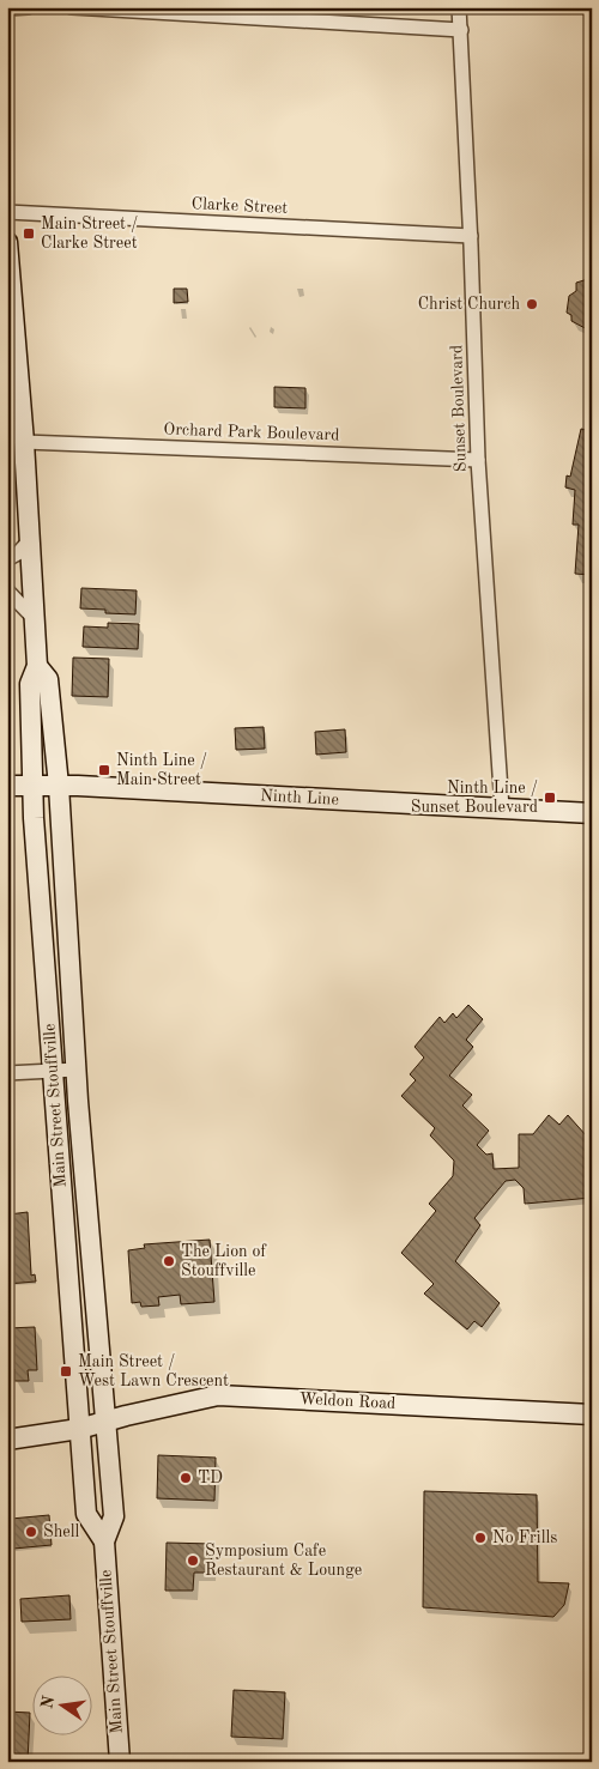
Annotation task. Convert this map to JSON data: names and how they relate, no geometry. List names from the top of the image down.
{
  "streets": {
    "main road": ["Ninth Line", "Main Street Stouffville", "Weldon Road"],
    "street": ["Clarke Street", "Sunset Boulevard", "Orchard Park Boulevard"]
  },
  "crossings": [
    ["Clarke Street", "Sunset Boulevard"],
    ["Sunset Boulevard", "Orchard Park Boulevard"],
    ["Sunset Boulevard", "Ninth Line"],
    ["Orchard Park Boulevard", "Main Street Stouffville"],
    ["Ninth Line", "Main Street Stouffville"],
    ["Main Street Stouffville", "Weldon Road"]
  ],
  "places": {
    "transit": [
      "Main Street / Clarke Street",
      "Ninth Line / Main Street",
      "Ninth Line / Sunset Boulevard",
      "Main Street / West Lawn Crescent"
    ],
    "other": [
      "Christ Church",
      "The Lion of Stouffville",
      "TD",
      "Shell",
      "No Frills",
      "Symposium Cafe Restaurant & Lounge"
    ]
  },
  "north": "left"
}
